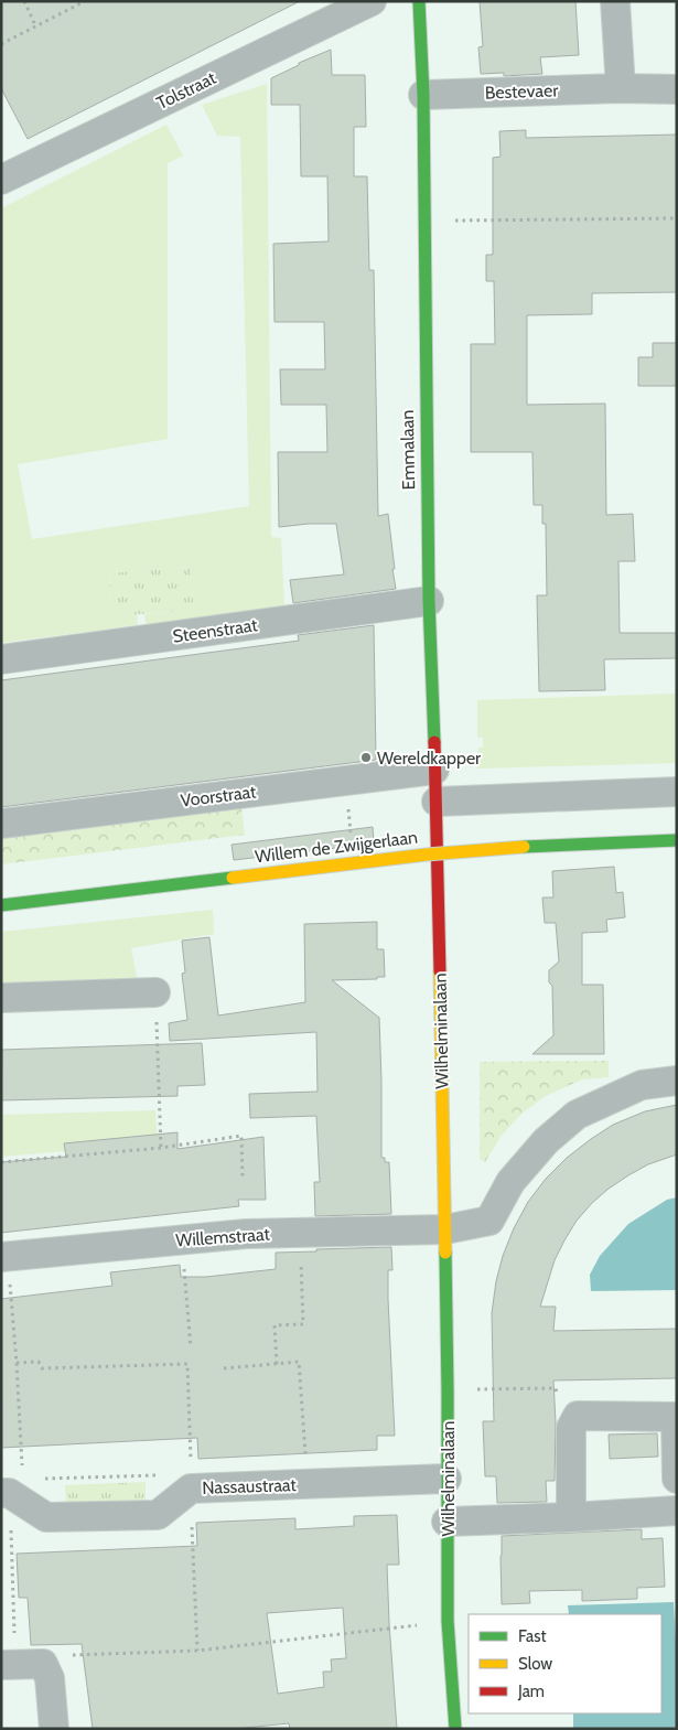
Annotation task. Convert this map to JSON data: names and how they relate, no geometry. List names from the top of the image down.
{
  "streets": {
    "street": [
      "Tolstraat",
      "Bestevaer",
      "Emmalaan",
      "Steenstraat",
      "Voorstraat",
      "Willem de Zwijgerlaan",
      "Wilhelminalaan",
      "Willemstraat",
      "Nassaustraat"
    ]
  },
  "crossings": [
    ["Bestevaer", "Emmalaan"],
    ["Emmalaan", "Steenstraat"],
    ["Emmalaan", "Voorstraat"],
    ["Emmalaan", "Wilhelminalaan"],
    ["Wilhelminalaan", "Willemstraat"],
    ["Wilhelminalaan", "Nassaustraat"]
  ],
  "places": ["Wereldkapper"],
  "legend": ["Fast", "Slow", "Jam"]
}
